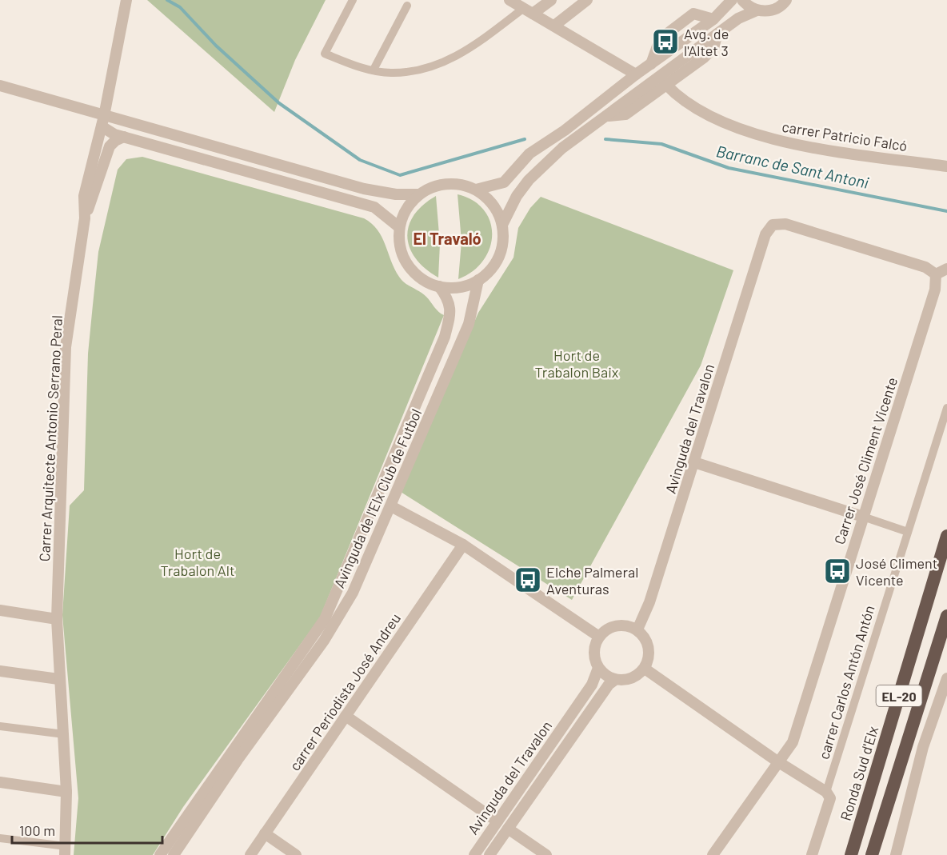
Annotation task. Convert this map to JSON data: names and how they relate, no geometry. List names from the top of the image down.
{
  "streets": {
    "highway": ["EL-20", "Ronda Sud d'Elx"],
    "street": [
      "carrer Patricio Falcó",
      "Avinguda del Travalon",
      "Carrer Arquitecte Antonio Serrano Peral",
      "Carrer José Climent Vicente",
      "Avinguda de l'Elx Club de Futbol",
      "carrer Carlos Antón Antón",
      "carrer Periodista José Andreu"
    ]
  },
  "crossings": [
    ["Avinguda del Travalon", "Carrer José Climent Vicente"]
  ],
  "districts": ["El Travaló"],
  "water": ["Barranc de Sant Antoni"],
  "parks": ["Hort de Trabalon Baix", "Hort de Trabalon Alt"],
  "places": {
    "bus stop": ["Avg. de l'Altet 3", "José Climent Vicente", "Elche Palmeral Aventuras"]
  },
  "scale_bar": "100 m"
}
